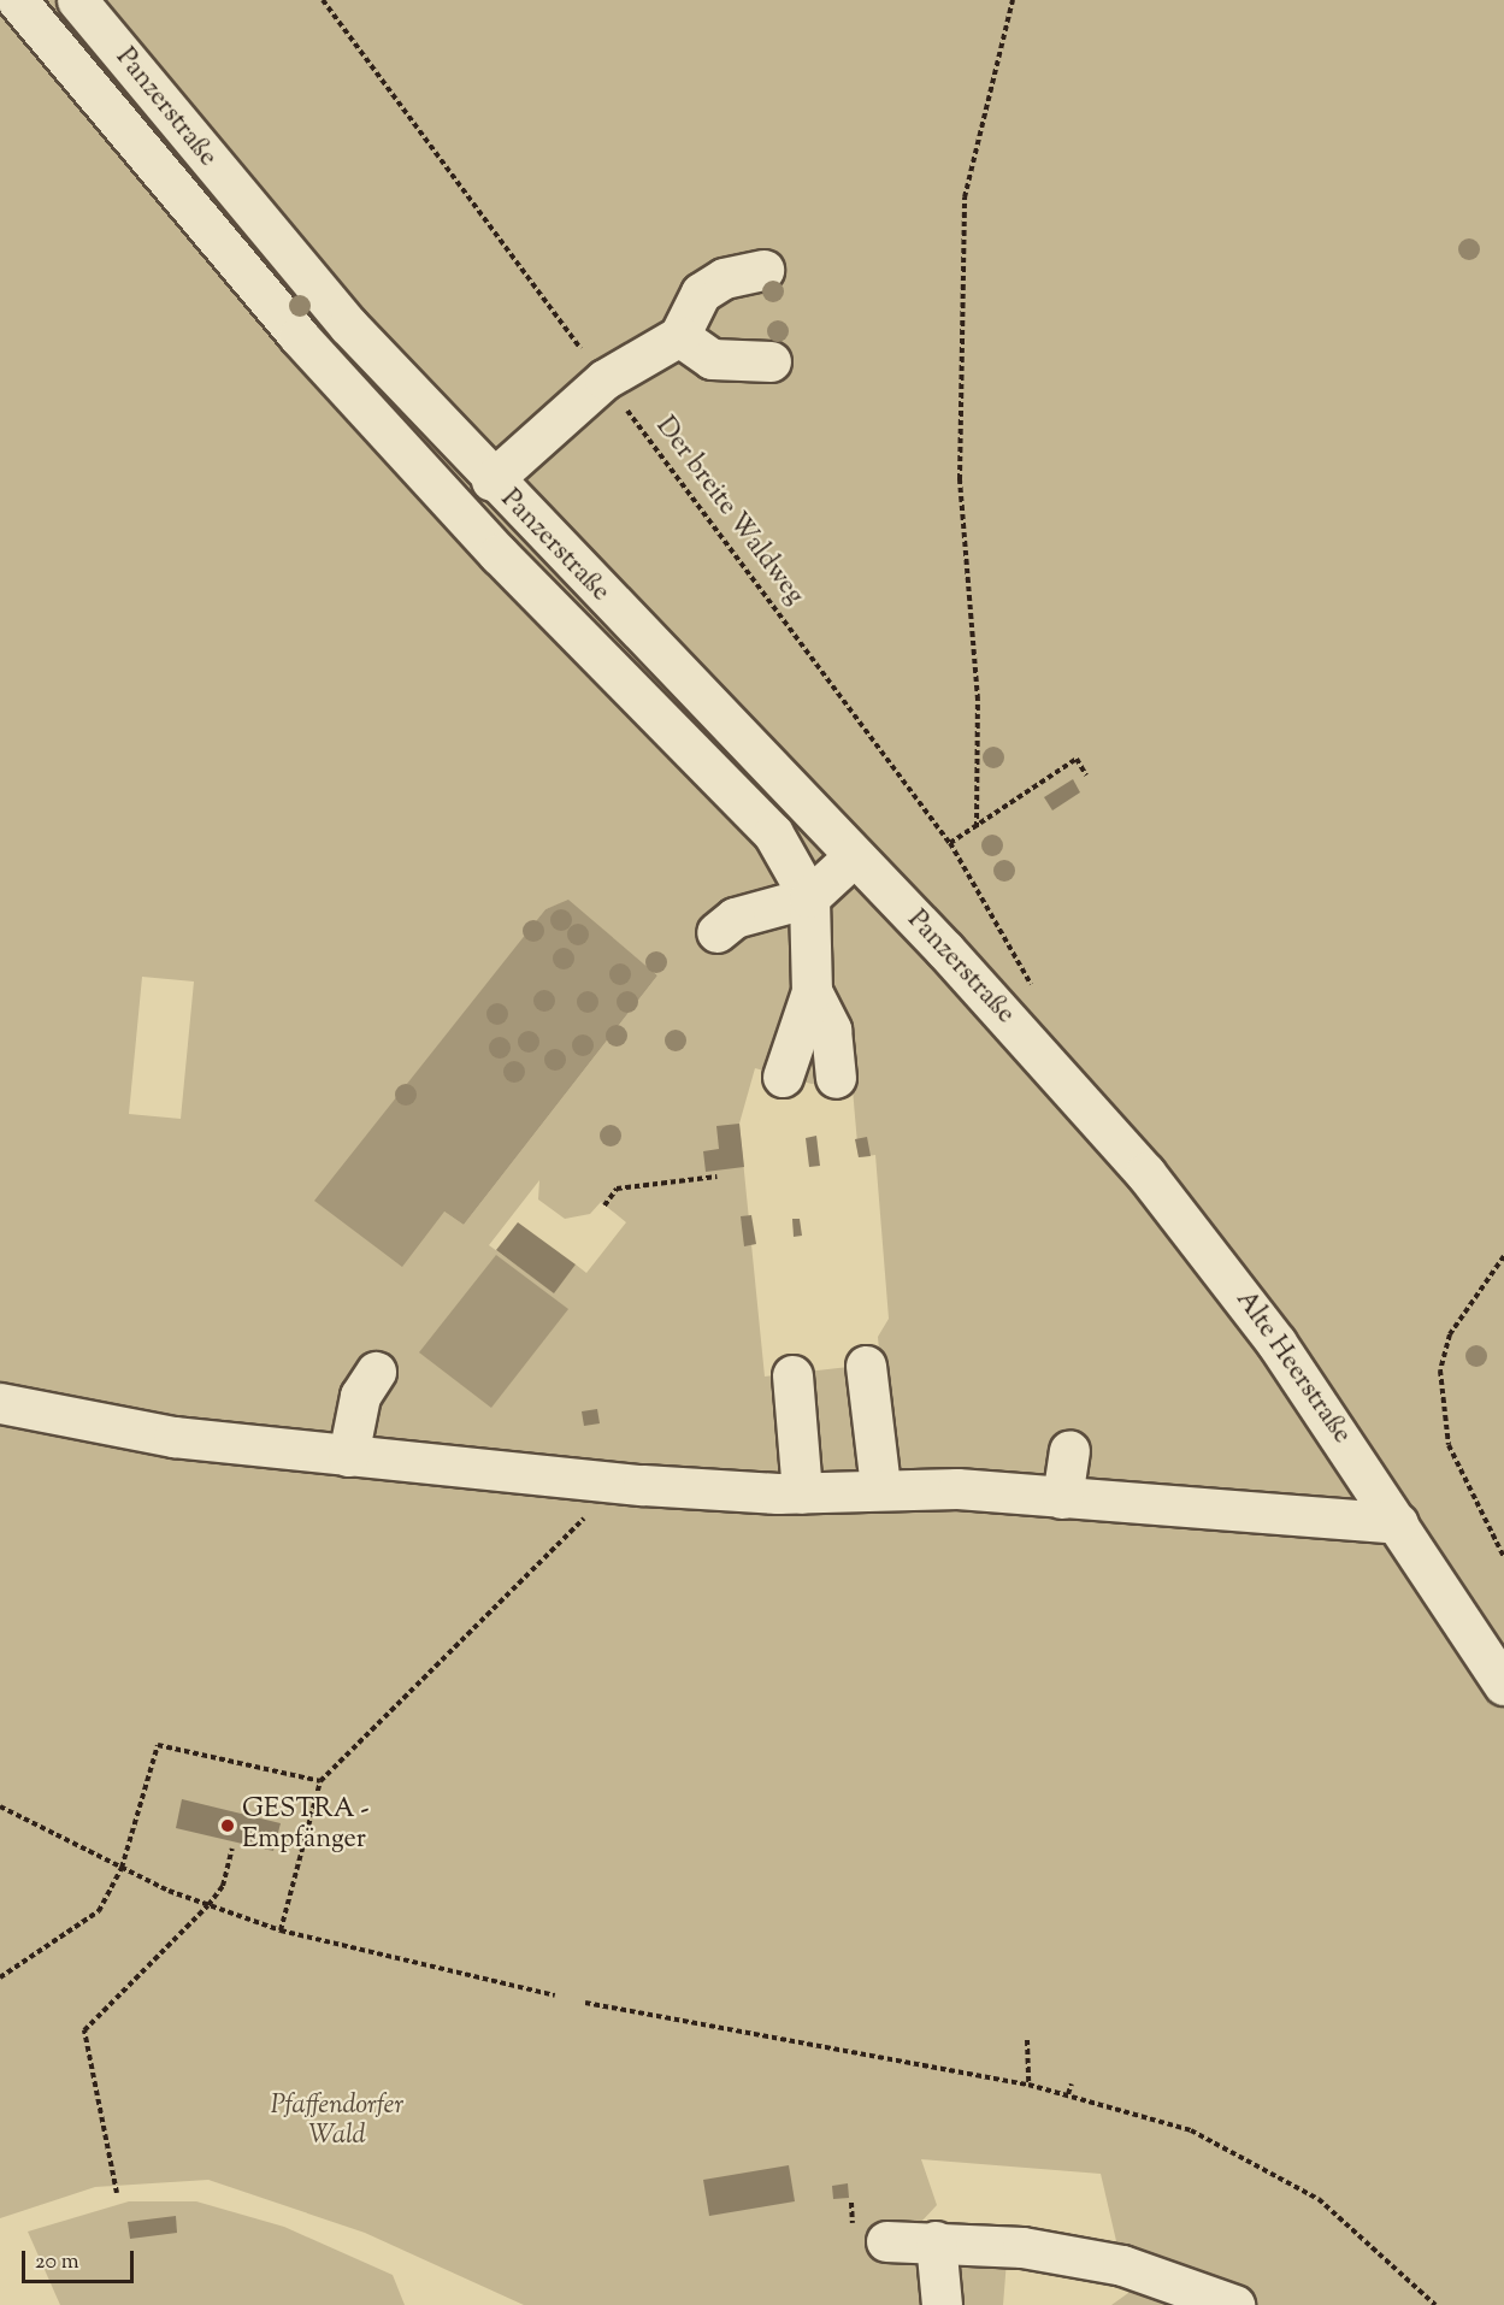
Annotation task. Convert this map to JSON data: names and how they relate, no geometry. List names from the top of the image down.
{
  "streets": {
    "street": ["Panzerstraße", "Alte Heerstraße"],
    "path": ["Der breite Waldweg"]
  },
  "crossings": [
    ["Panzerstraße", "Alte Heerstraße"]
  ],
  "parks": ["Pfaffendorfer Wald"],
  "places": ["GESTRA - Empfänger"],
  "scale_bar": "20 m"
}
